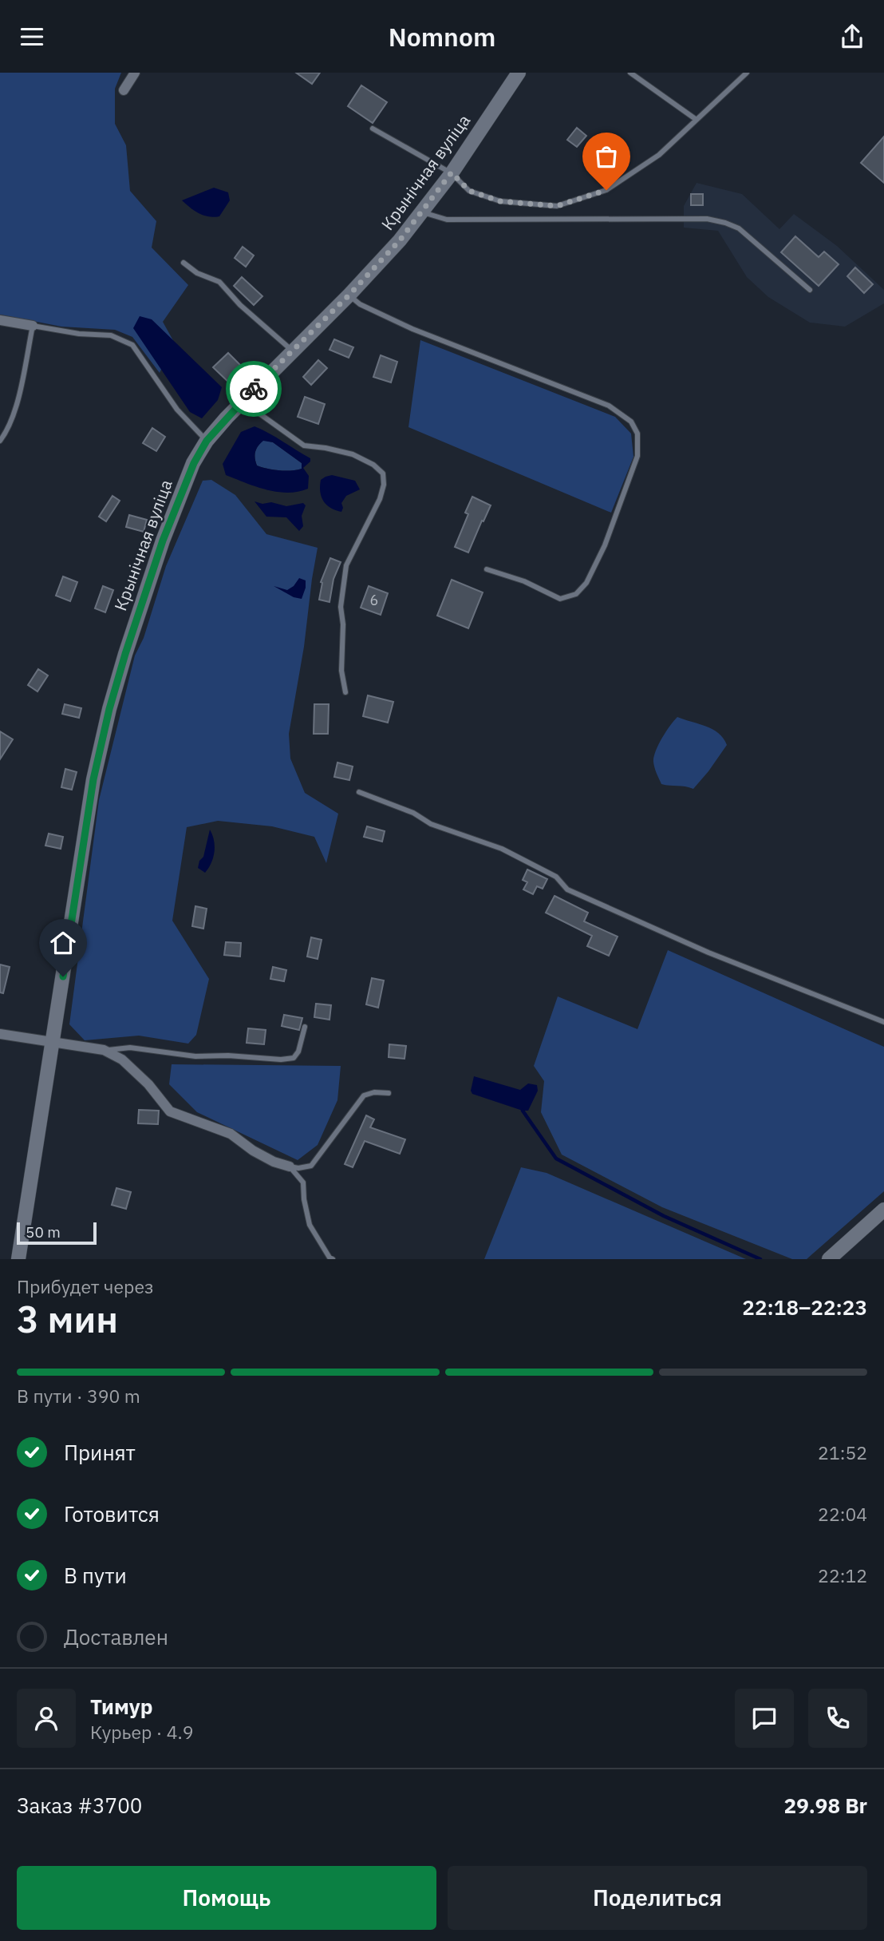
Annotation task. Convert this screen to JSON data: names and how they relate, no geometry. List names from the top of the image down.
{
  "streets": {
    "street": ["Крынічная вуліца"]
  },
  "house_numbers": ["6"],
  "scale_bar": "50 m",
  "page": {
    "header": "Nomnom",
    "scale": "50 m",
    "heading": ["3 мин", "Прибудет через", "22:18–22:23"],
    "panel": [
      "Тимур",
      "Курьер · 4.9",
      "Заказ #3700",
      "29.98 Br"
    ],
    "bar": "В пути · 390 m",
    "list": [
      ["Принят", "21:52"],
      ["Готовится", "22:04"],
      ["В пути", "22:12"],
      "Доставлен"
    ],
    "buttons": ["Помощь", "Поделиться"]
  }
}
